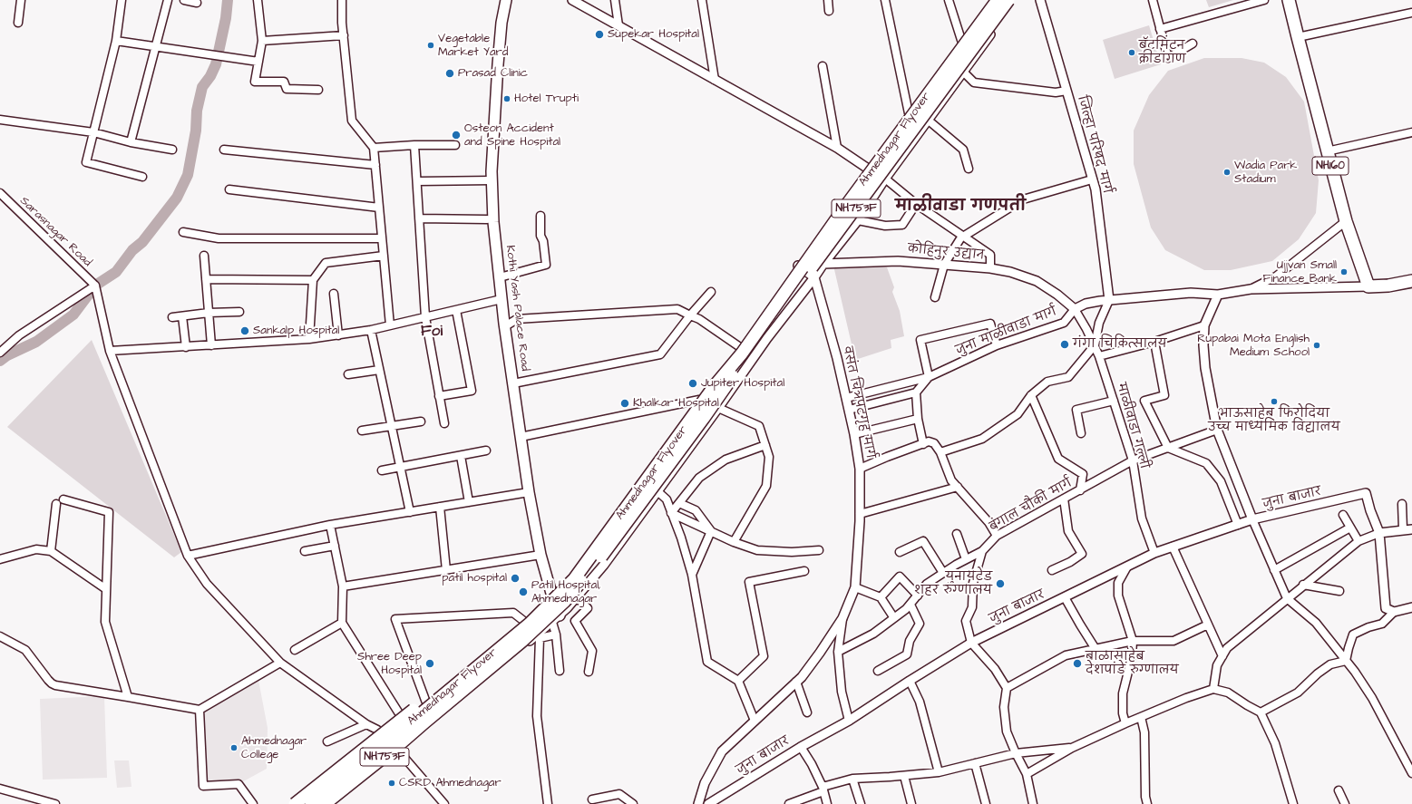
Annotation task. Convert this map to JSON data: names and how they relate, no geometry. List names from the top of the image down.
{
  "streets": {
    "highway": ["Ahmednagar Flyover", "NH160", "NH753F"],
    "main road": ["Kothi Yash Palace Road"],
    "street": [
      "जिल्हा परिषद मार्ग",
      "Sarasnagar Road",
      "कोहिनुर उद्यान",
      "जुना माळीवाडा मार्ग",
      "वसंत चित्रपटगृह मार्ग",
      "माळीवाडा गल्ली",
      "जुना बाजार",
      "बंगाल चौकी मार्ग"
    ]
  },
  "crossings": [
    ["कोहिनुर उद्यान", "जुना माळीवाडा मार्ग"],
    ["कोहिनुर उद्यान", "माळीवाडा गल्ली"],
    ["जुना माळीवाडा मार्ग", "माळीवाडा गल्ली"],
    ["माळीवाडा गल्ली", "जुना बाजार"],
    ["माळीवाडा गल्ली", "बंगाल चौकी मार्ग"]
  ],
  "districts": ["माळीवाडा गणपती", "Foi"],
  "places": [
    "Supekar Hospital",
    "Vegetable Market Yard",
    "बॅटमिंटन क्रीडांगण",
    "Prasad Clinic",
    "Hotel Trupti",
    "Osteon Accident and Spine Hospital",
    "Wadia Park Stadium",
    "Ujjvan Small Finance Bank",
    "Sankalp Hospital",
    "गंगा चिकित्सालय",
    "Rupabai Mota English Medium School",
    "Jupiter Hospital",
    "भाऊसाहेब फिरोदिया उच्च माध्यमिक विद्यालय",
    "Khalkar Hospital",
    "patil hospital",
    "युनायटेड शहर रुग्णालय",
    "Patil Hospital, Ahmednagar",
    "Shree Deep Hospital",
    "बाळासाहेब देशपांडे रुग्णालय",
    "Ahmednagar College",
    "CSRD Ahmednagar"
  ]
}
